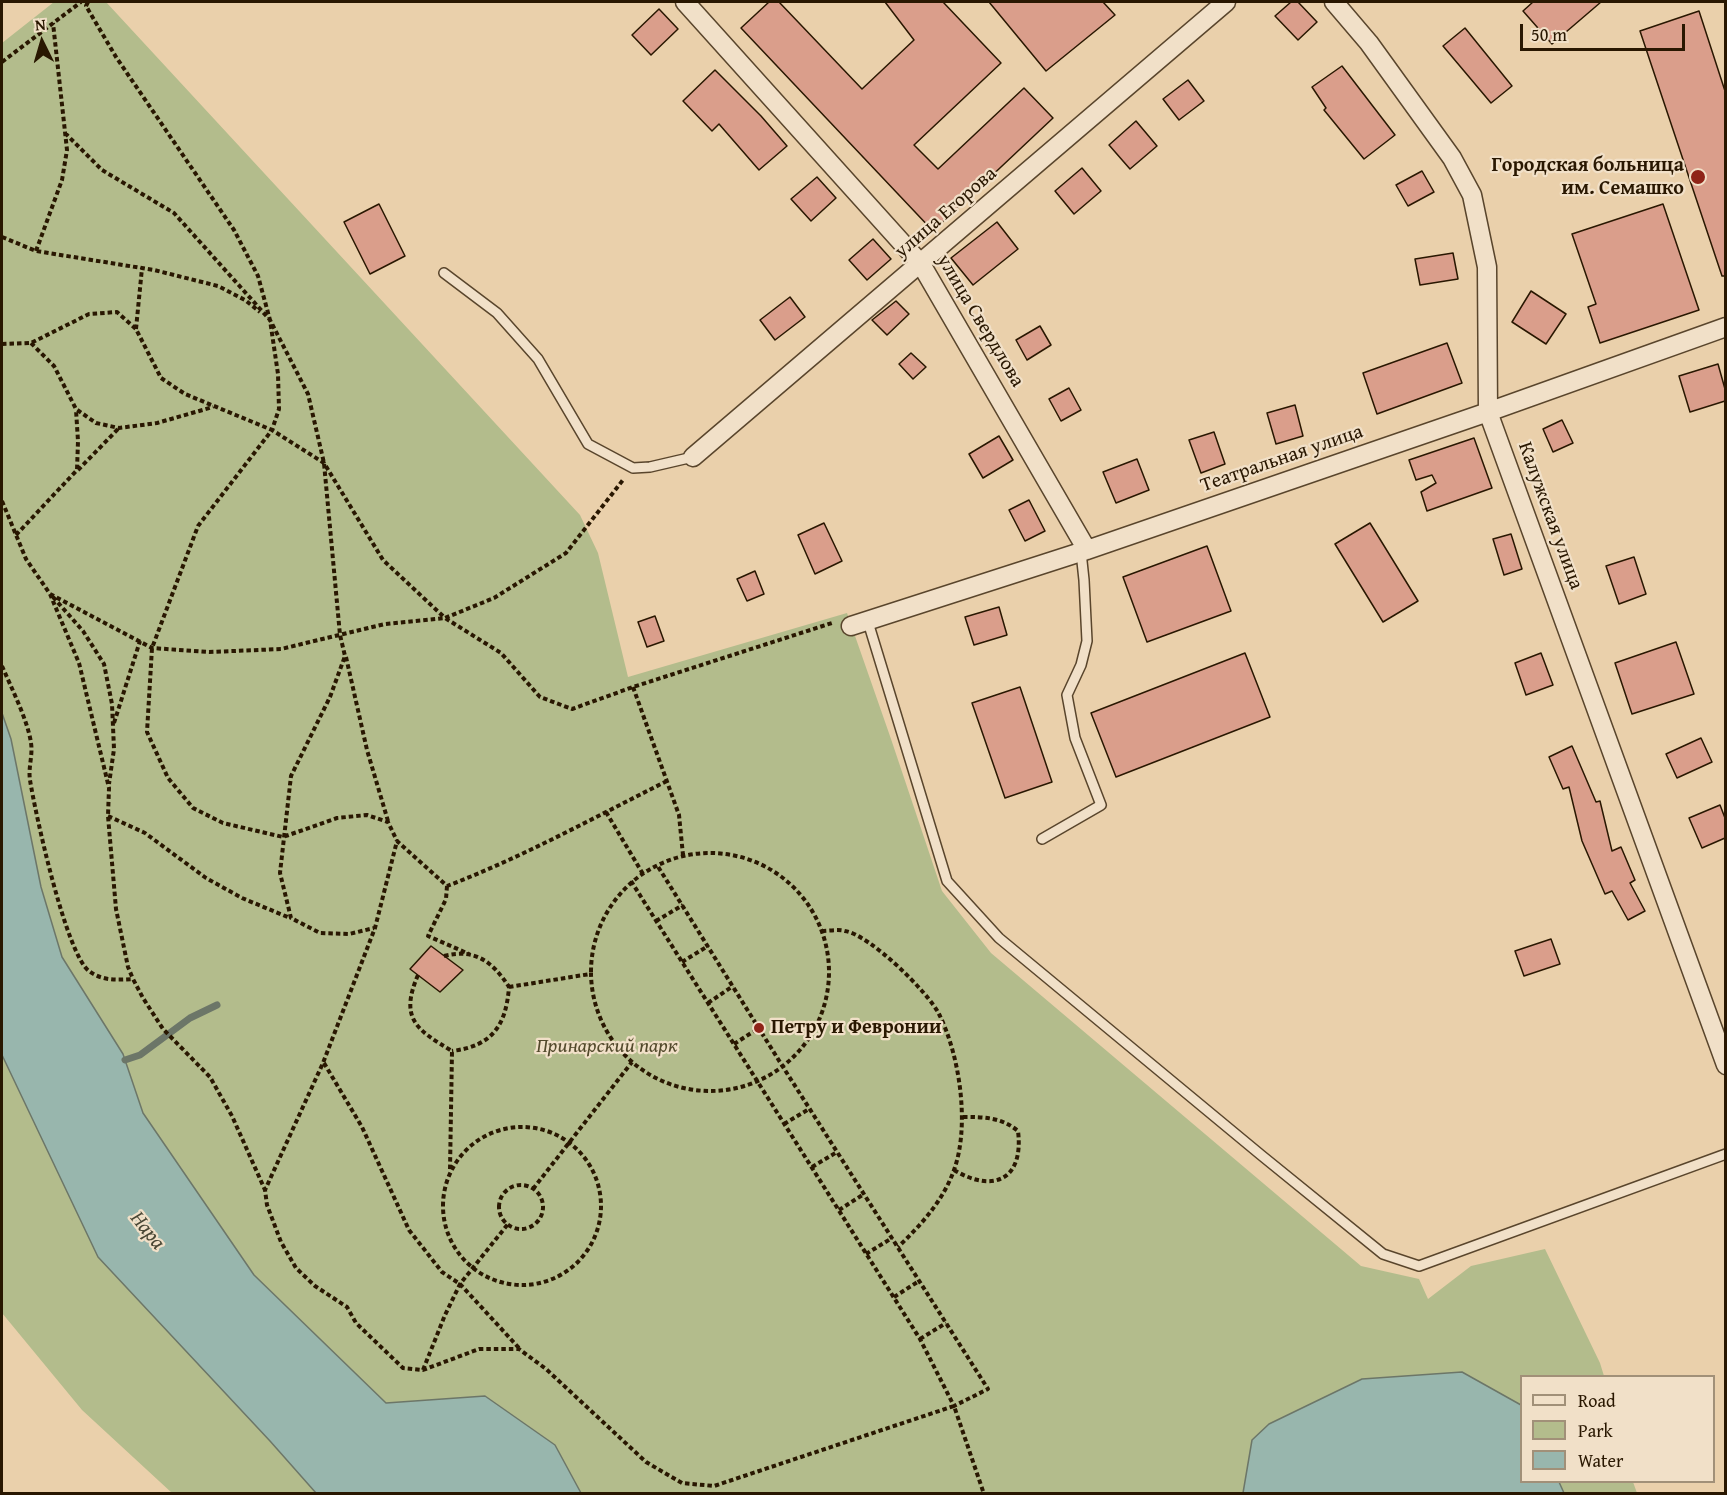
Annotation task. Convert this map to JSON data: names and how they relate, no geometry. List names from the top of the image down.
{
  "streets": {
    "street": [
      "улица Егорова",
      "улица Свердлова",
      "Театральная улица",
      "Калужская улица"
    ]
  },
  "crossings": [
    ["улица Егорова", "улица Свердлова"],
    ["улица Свердлова", "Театральная улица"],
    ["Театральная улица", "Калужская улица"]
  ],
  "water": ["Нара"],
  "parks": ["Принарский парк"],
  "places": ["Городская больница им. Семашко", "Петру и Февронии"],
  "legend": ["Road", "Park", "Water"],
  "scale_bar": "50 m",
  "north": "top"
}
